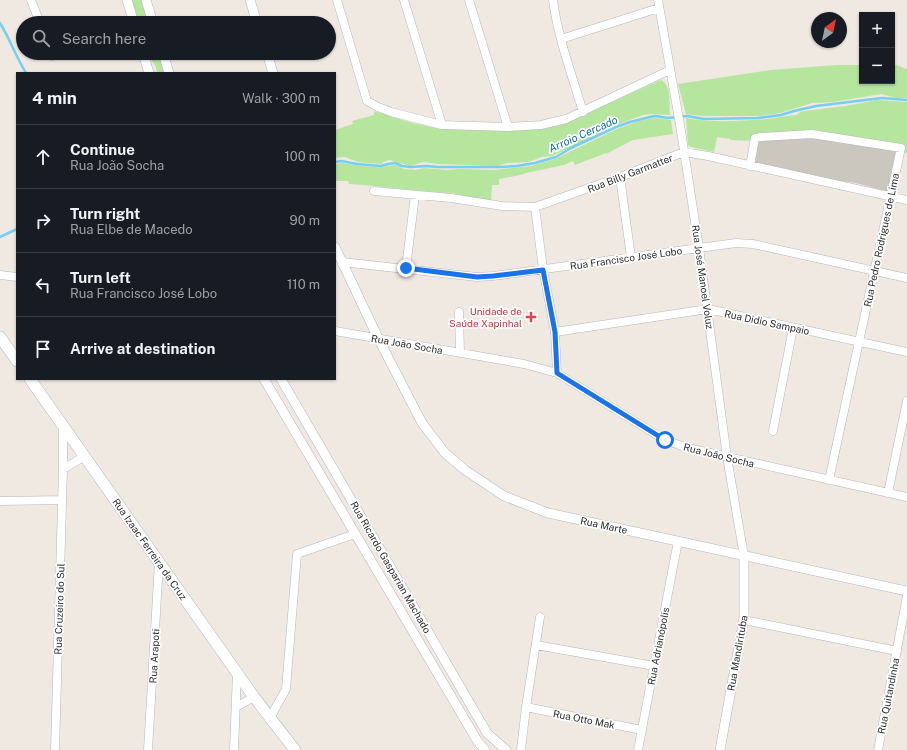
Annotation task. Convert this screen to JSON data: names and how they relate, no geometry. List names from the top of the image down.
{
  "streets": {
    "main road": ["Rua Izaac Ferreira da Cruz"],
    "street": [
      "Rua Billy Garmatter",
      "Rua Pedro Rodrigues de Lima",
      "Rua Francisco José Lobo",
      "Rua José Manoel Voluz",
      "Rua Didio Sampaio",
      "Rua João Socha",
      "Rua Marte",
      "Rua Ricardo Gasparian Machado",
      "Rua Cruzeiro do Sul",
      "Rua Adrianópolis",
      "Rua Mandirituba",
      "Rua Arapoti",
      "Rua Quitandinha",
      "Rua Otto Mak"
    ]
  },
  "crossings": [
    ["Rua Billy Garmatter", "Rua Pedro Rodrigues de Lima"],
    ["Rua Billy Garmatter", "Rua José Manoel Voluz"],
    ["Rua Pedro Rodrigues de Lima", "Rua Francisco José Lobo"],
    ["Rua Pedro Rodrigues de Lima", "Rua Didio Sampaio"],
    ["Rua Pedro Rodrigues de Lima", "Rua João Socha"],
    ["Rua Francisco José Lobo", "Rua José Manoel Voluz"],
    ["Rua Francisco José Lobo", "Rua Marte"],
    ["Rua José Manoel Voluz", "Rua Didio Sampaio"],
    ["Rua José Manoel Voluz", "Rua João Socha"],
    ["Rua José Manoel Voluz", "Rua Marte"],
    ["Rua José Manoel Voluz", "Rua Mandirituba"],
    ["Rua João Socha", "Rua Marte"],
    ["Rua Marte", "Rua Adrianópolis"],
    ["Rua Marte", "Rua Mandirituba"],
    ["Rua Izaac Ferreira da Cruz", "Rua Cruzeiro do Sul"],
    ["Rua Izaac Ferreira da Cruz", "Rua Arapoti"],
    ["Rua Adrianópolis", "Rua Otto Mak"]
  ],
  "water": ["Arroio Cercado"],
  "places": {
    "health": ["Unidade de Saúde Xapinhal"]
  },
  "north": "top right",
  "page": {
    "map_buttons": ["+", "−"],
    "search": "Search here",
    "heading": ["4 min", "Walk · 300 m"],
    "list": [
      ["Continue", "Rua João Socha", "100 m"],
      ["Turn right", "Rua Elbe de Macedo", "90 m"],
      ["Turn left", "Rua Francisco José Lobo", "110 m"],
      "Arrive at destination"
    ]
  }
}
